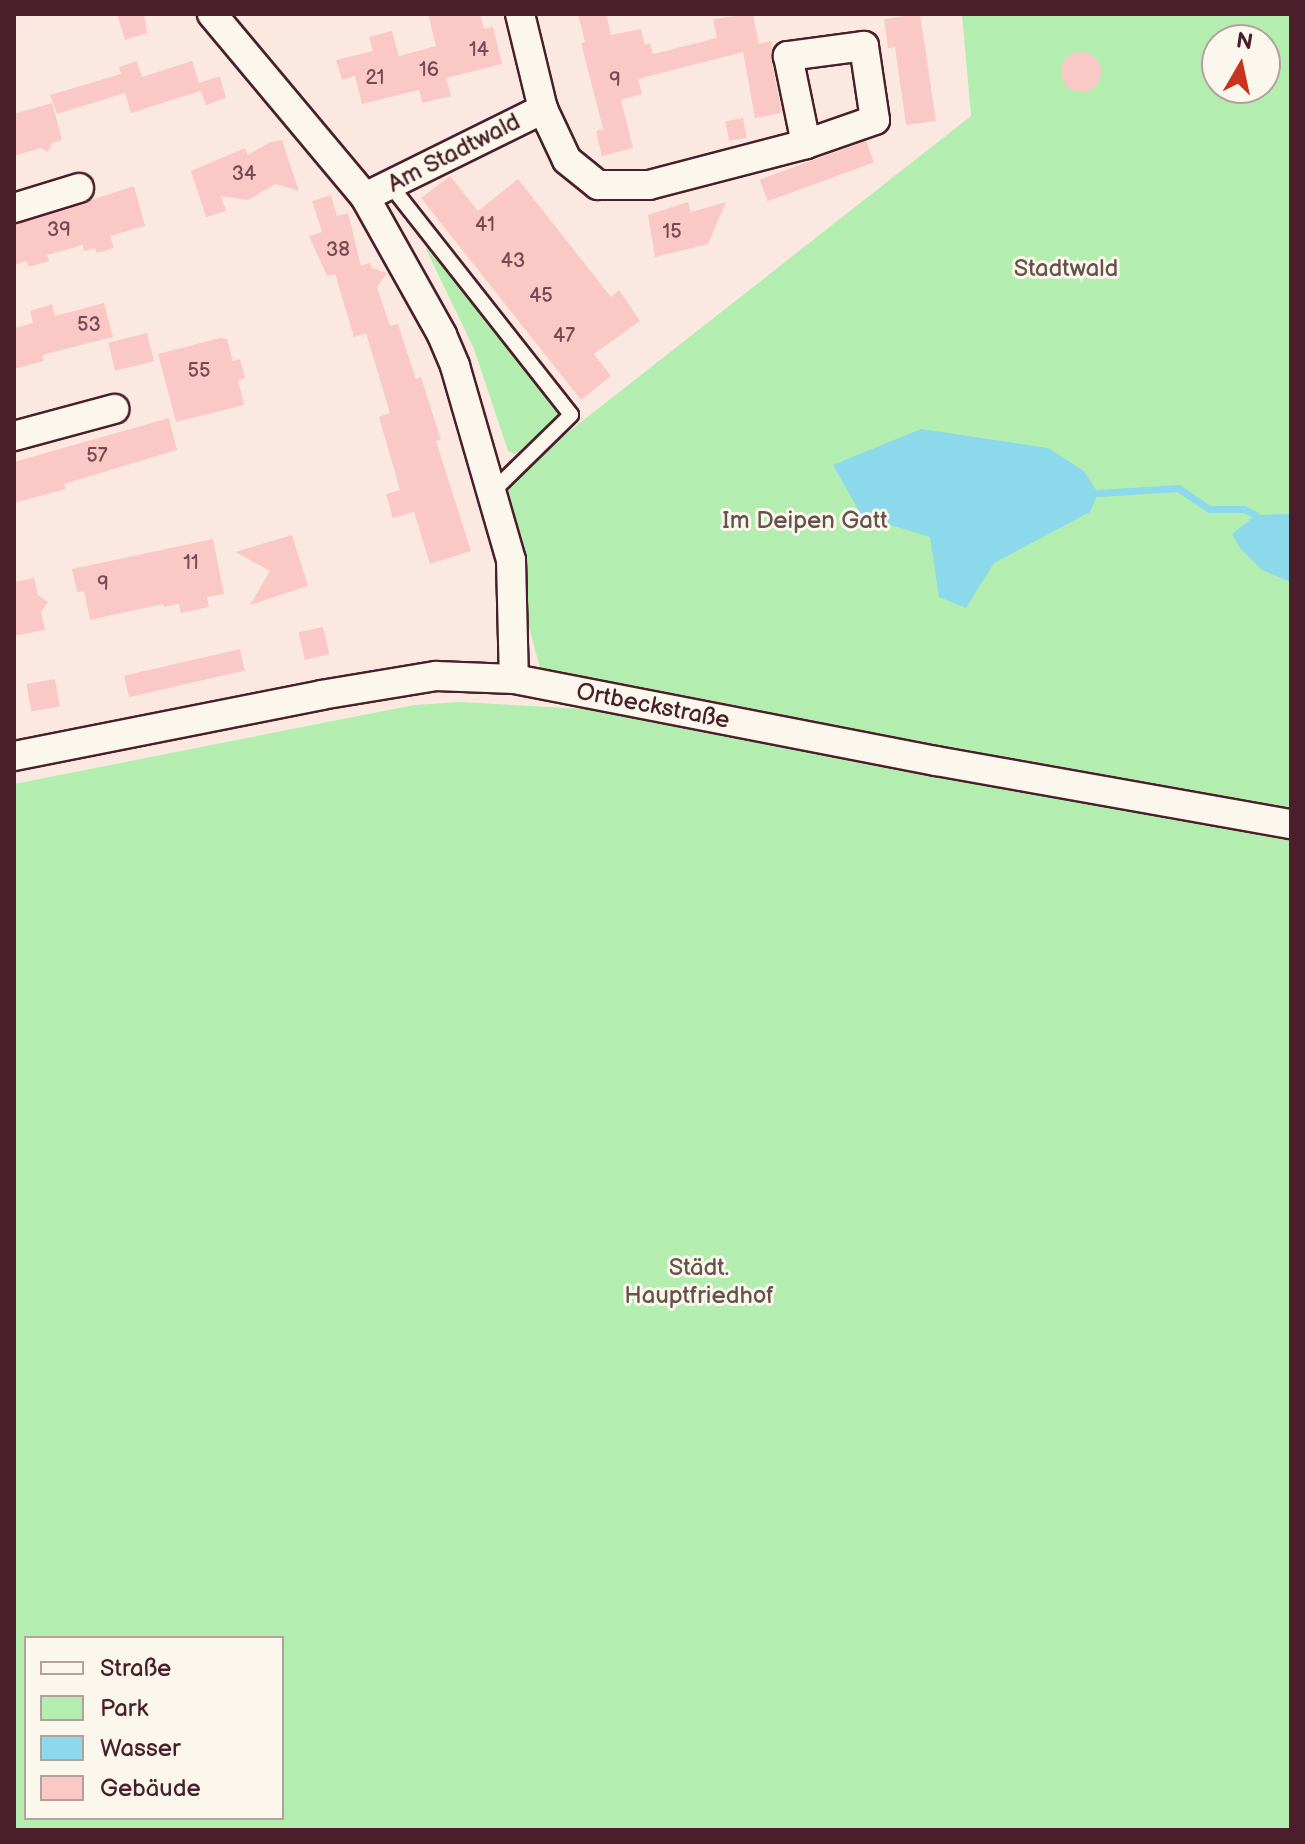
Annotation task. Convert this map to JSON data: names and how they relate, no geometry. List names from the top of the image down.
{
  "streets": {
    "street": ["Am Stadtwald", "Ortbeckstraße"]
  },
  "parks": ["Stadtwald", "Im Deipen Gatt", "Städt. Hauptfriedhof"],
  "house_numbers": [
    "14",
    "16",
    "21",
    "9",
    "34",
    "41",
    "39",
    "15",
    "38",
    "43",
    "45",
    "53",
    "47",
    "55",
    "57",
    "11",
    "9"
  ],
  "legend": [
    "Straße",
    "Park",
    "Wasser",
    "Gebäude"
  ],
  "north": "top"
}
